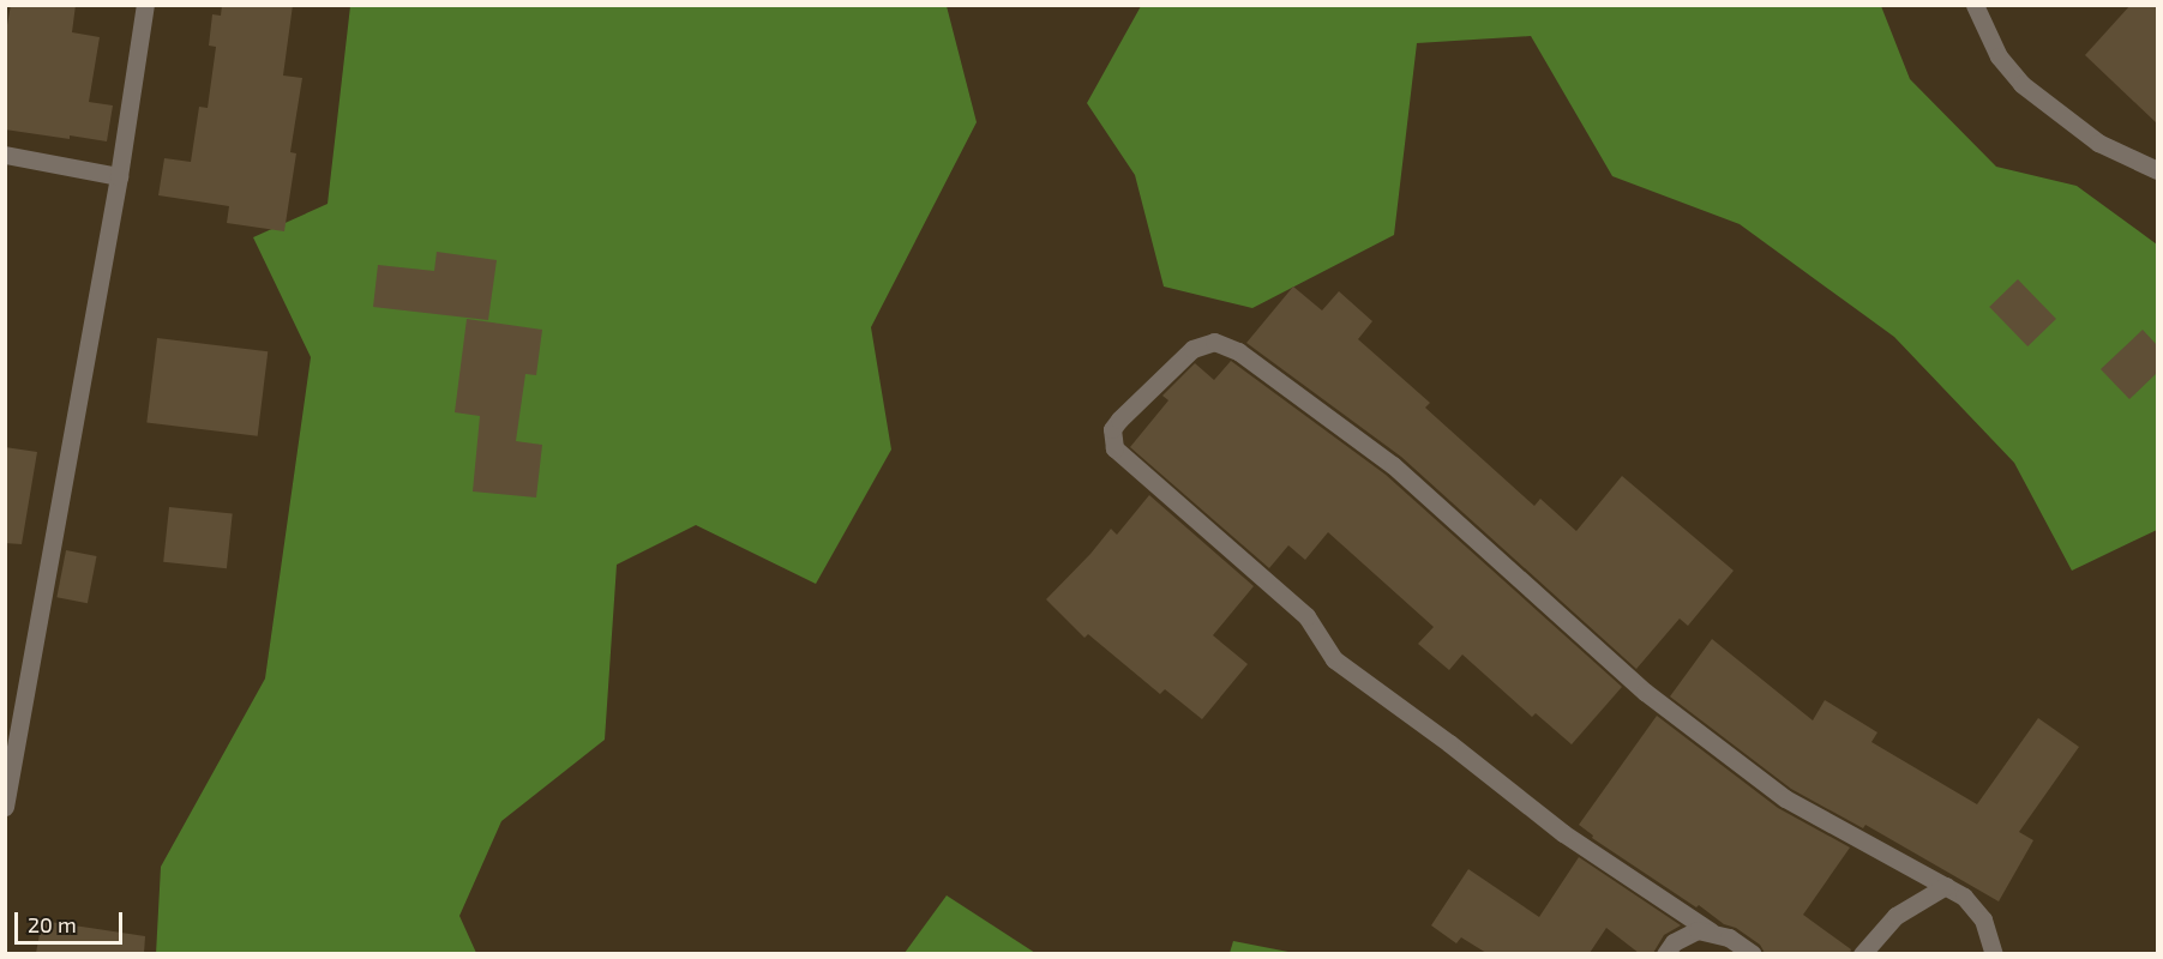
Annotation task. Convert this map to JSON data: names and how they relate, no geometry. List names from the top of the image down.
{
  "scale_bar": "20 m"
}
